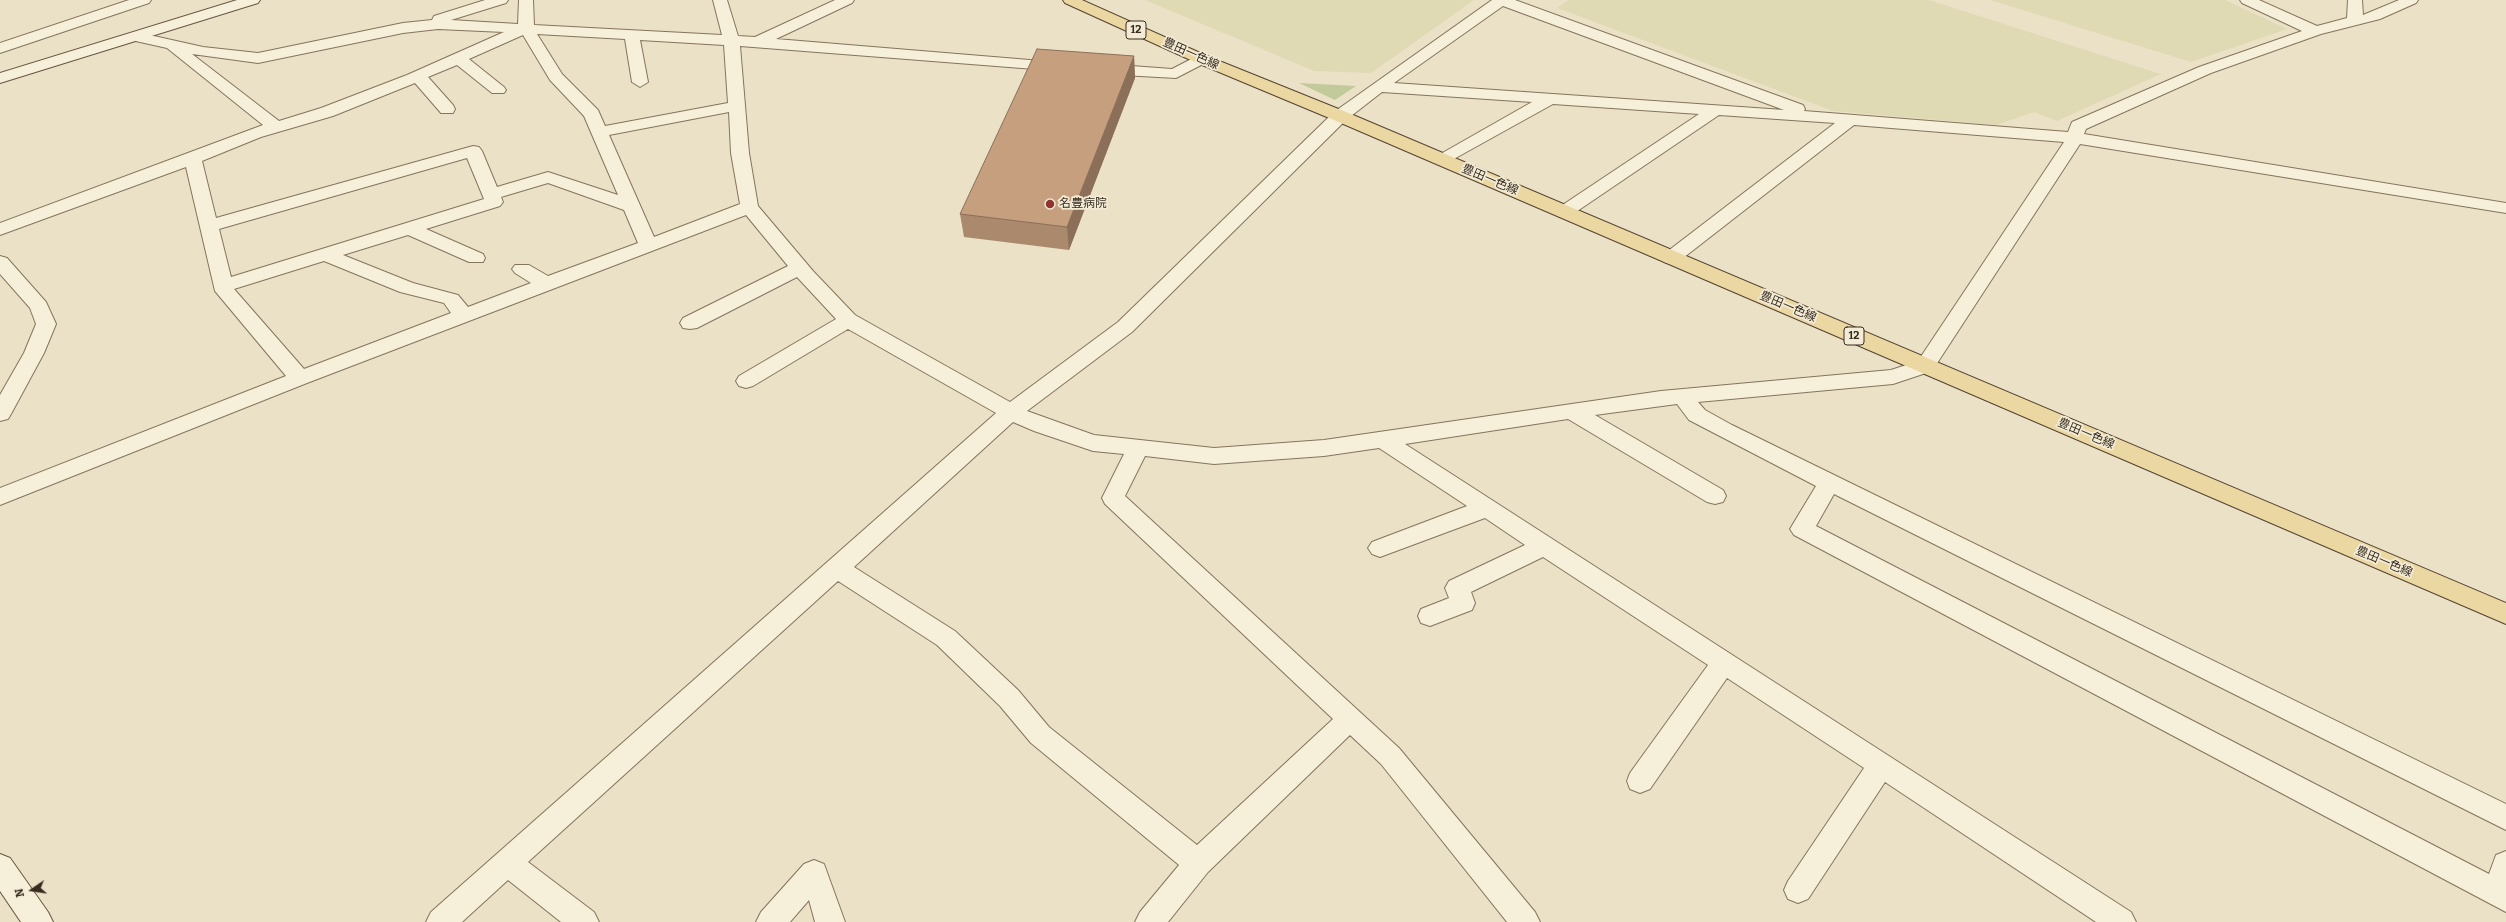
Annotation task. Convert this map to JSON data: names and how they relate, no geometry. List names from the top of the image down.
{
  "streets": {
    "main road": ["12", "豊田一色線"]
  },
  "places": ["名豊病院"],
  "north": "left"
}
